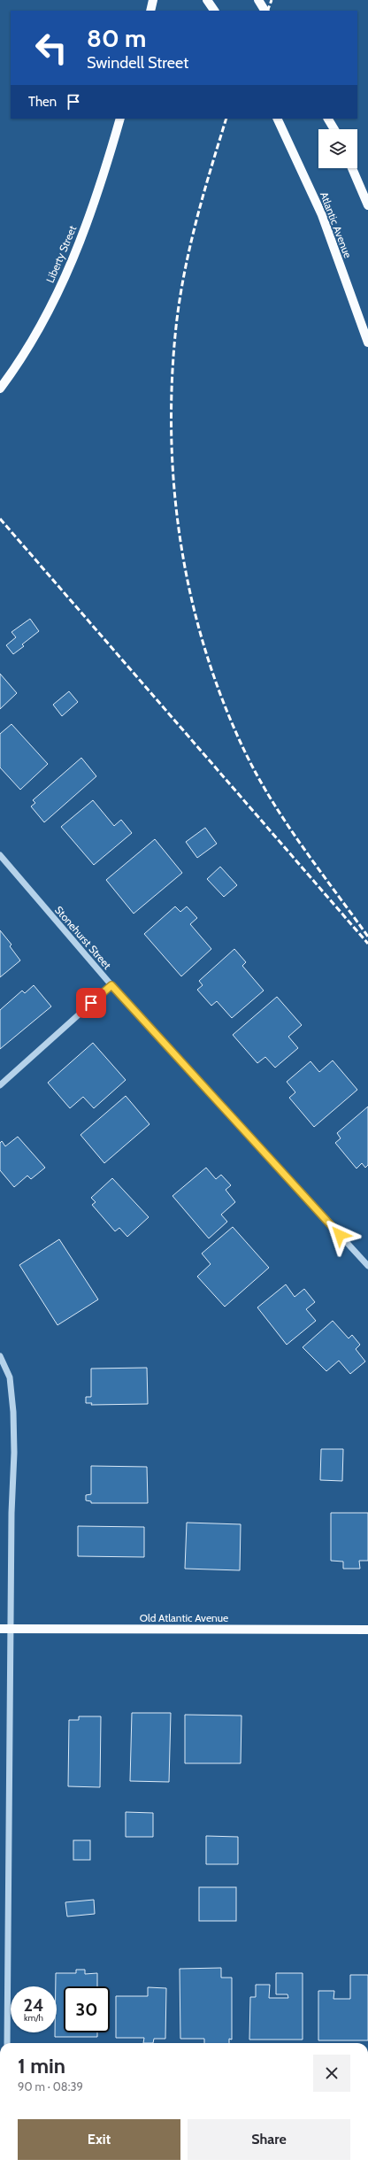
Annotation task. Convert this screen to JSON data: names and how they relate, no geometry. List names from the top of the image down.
{
  "streets": {
    "main road": ["Atlantic Avenue", "Liberty Street", "Old Atlantic Avenue"],
    "street": ["Stonehurst Street"]
  },
  "page": {
    "turn": ["80 m", "Swindell Street"],
    "then": "Then",
    "speed": "24 km/h",
    "limit": "30",
    "heading": ["1 min", "90 m · 08:39"],
    "buttons": ["Exit", "Share"]
  }
}
